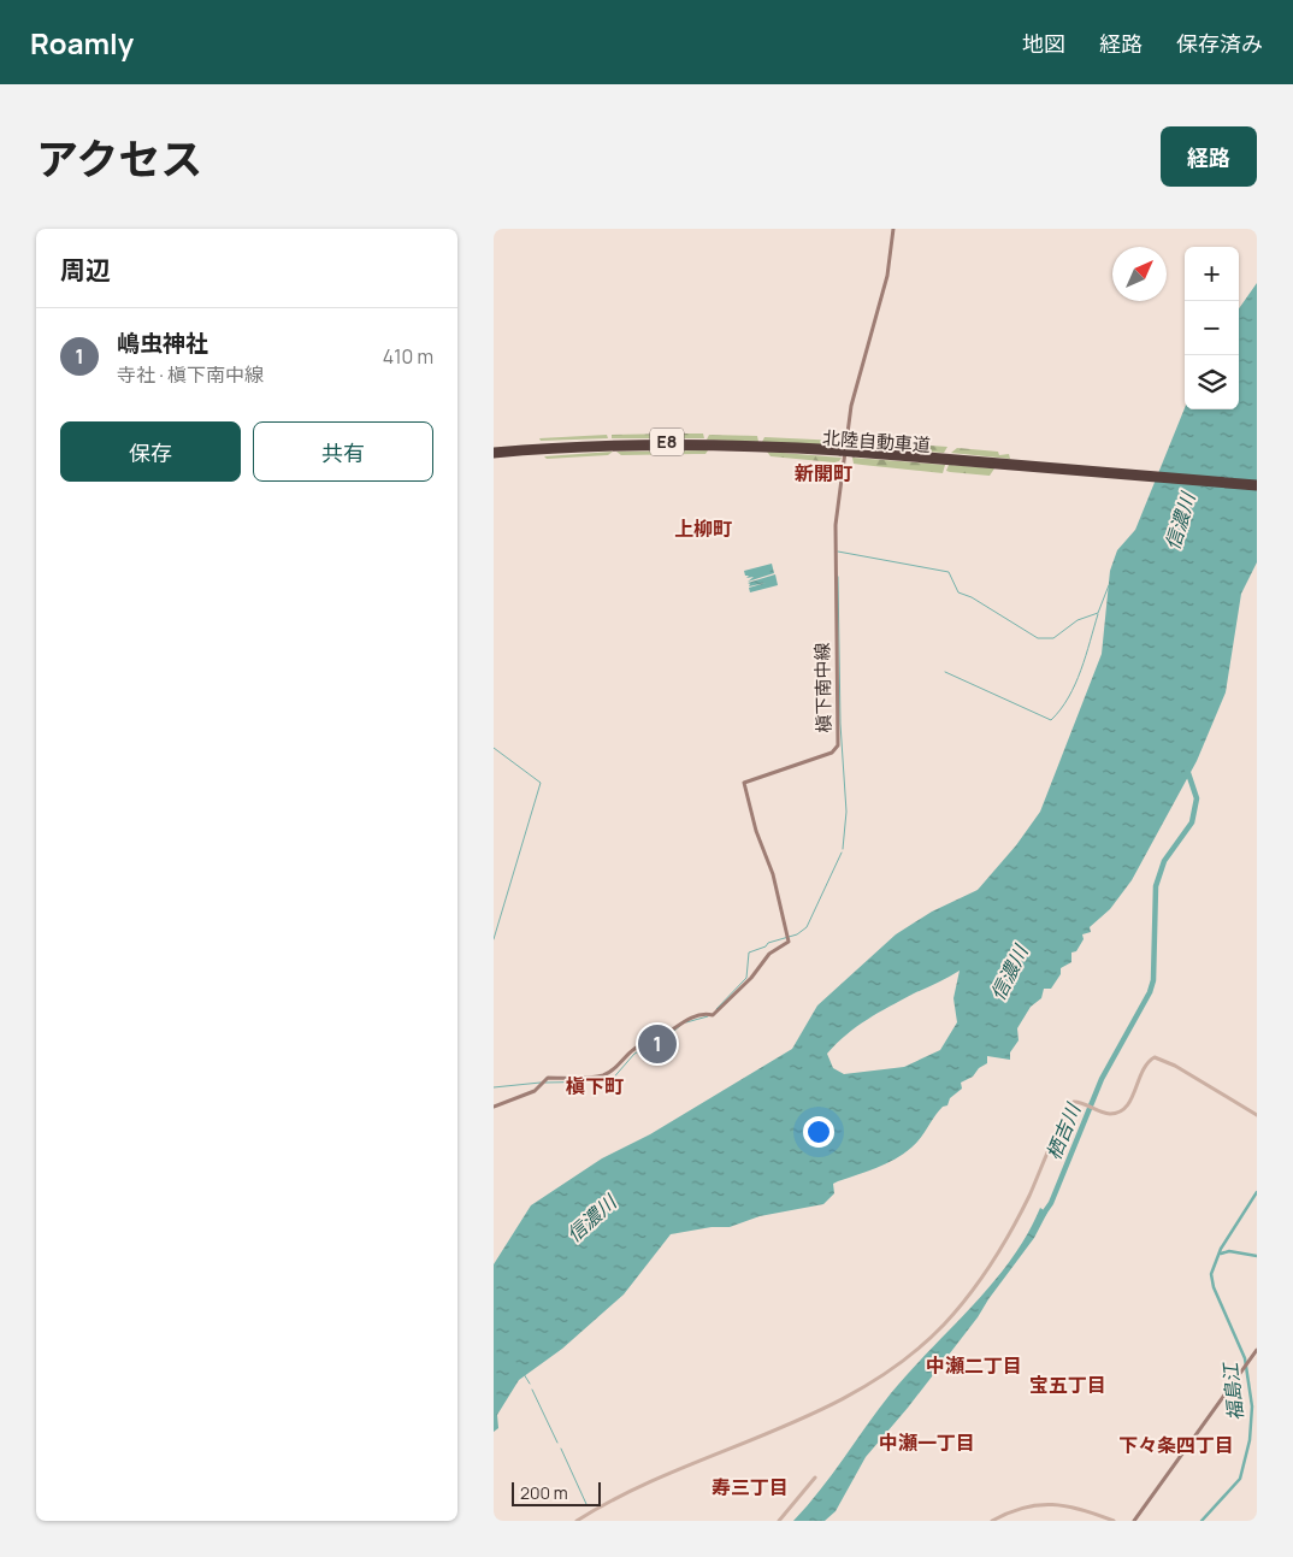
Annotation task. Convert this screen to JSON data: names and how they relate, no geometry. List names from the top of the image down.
{
  "streets": {
    "highway": ["E8", "北陸自動車道"],
    "main road": ["槇下南中線"]
  },
  "districts": [
    "新開町",
    "上柳町",
    "槇下町",
    "中瀬二丁目",
    "宝五丁目",
    "中瀬一丁目",
    "下々条四丁目",
    "寿三丁目"
  ],
  "water": ["信濃川", "栖吉川", "福島江"],
  "scale_bar": "200 m",
  "north": "top right",
  "page": {
    "header": "Roamly",
    "nav": ["地図", "経路", "保存済み"],
    "title": "アクセス",
    "buttons": [
      "経路",
      ["保存", "共有"]
    ],
    "heading": "周辺",
    "map_buttons": ["+", "−"],
    "list": [
      {
        "mark": "1",
        "name": "嶋虫神社",
        "note": "寺社 · 槇下南中線",
        "value": "410 m"
      }
    ],
    "pins": "1",
    "scale": "200 m"
  }
}
